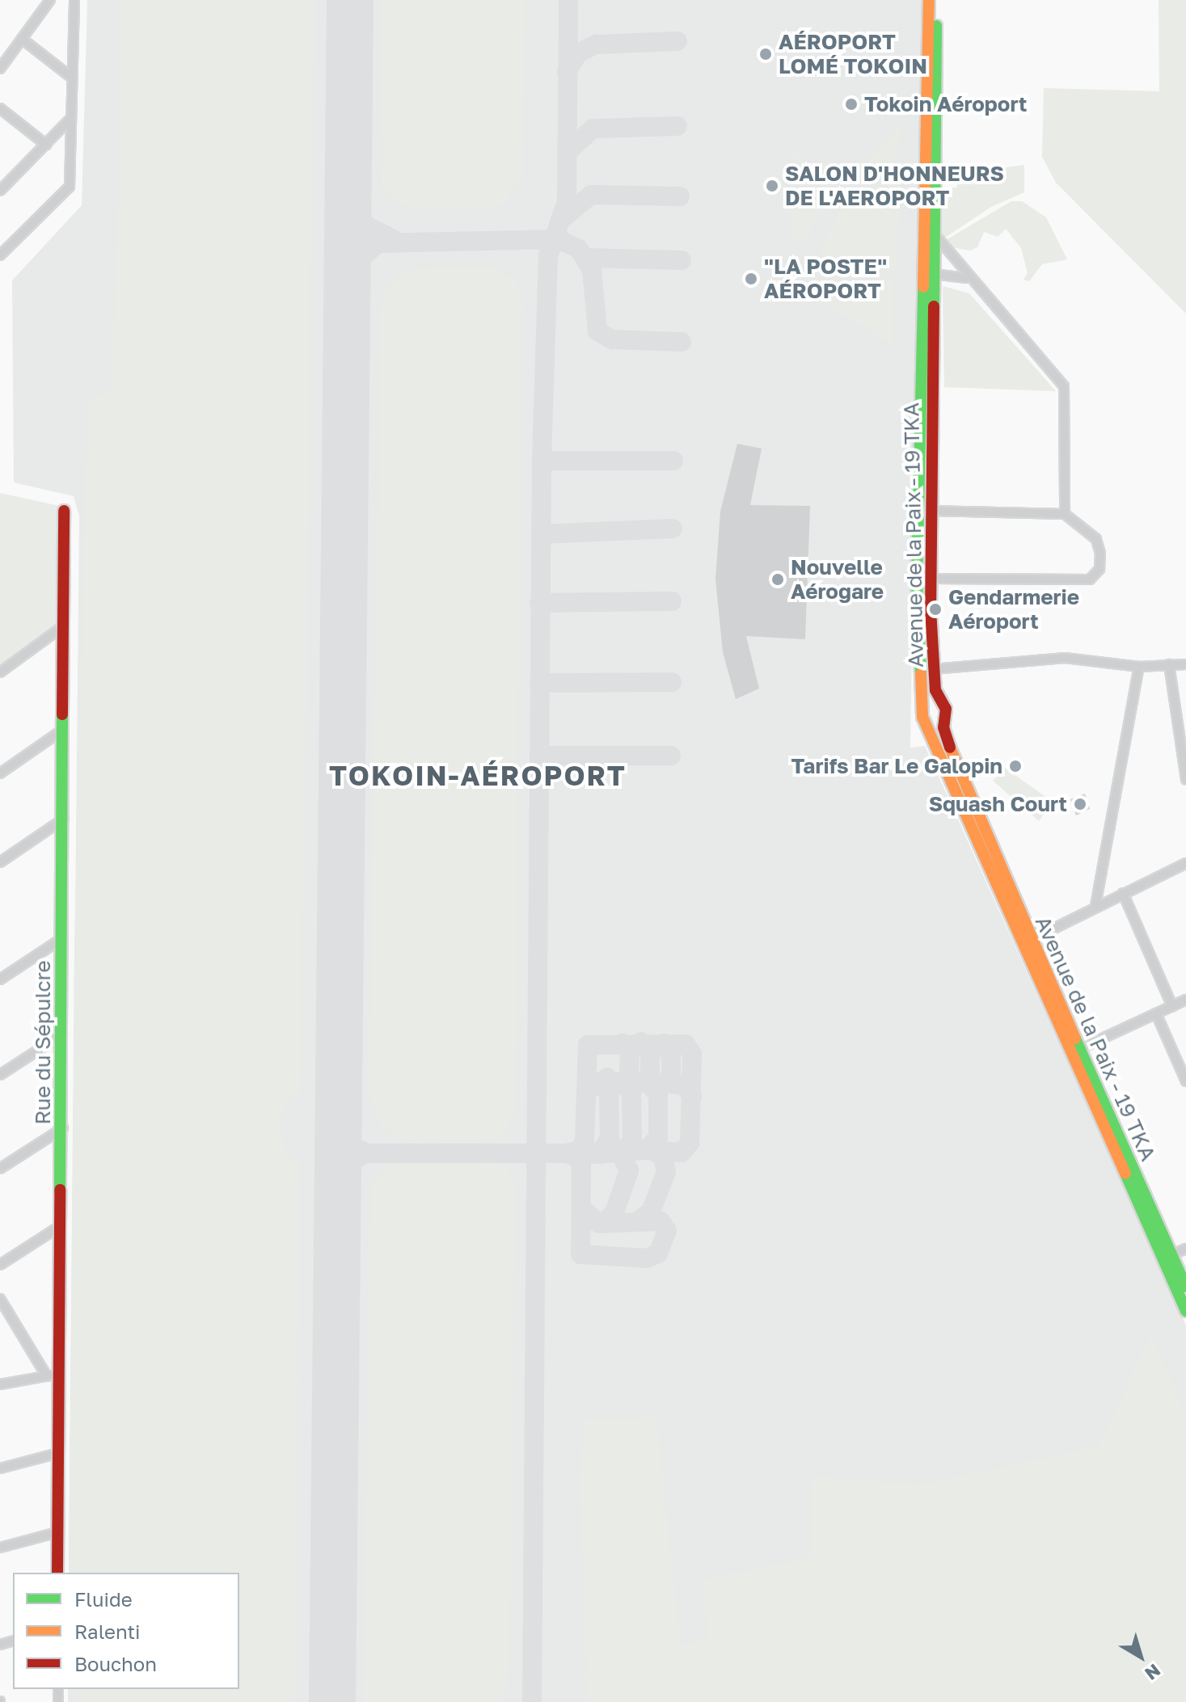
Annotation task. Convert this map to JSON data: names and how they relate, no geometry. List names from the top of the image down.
{
  "streets": {
    "main road": ["Avenue de la Paix - 19 TKA", "Rue du Sépulcre"]
  },
  "districts": ["TOKOIN-AÉROPORT"],
  "places": [
    "AÉROPORT LOMÉ TOKOIN",
    "Tokoin Aéroport",
    "SALON D'HONNEURS DE L'AEROPORT",
    "\"LA POSTE\" AÉROPORT",
    "Nouvelle Aérogare",
    "Gendarmerie Aéroport",
    "Tarifs Bar Le Galopin",
    "Squash Court"
  ],
  "legend": ["Fluide", "Ralenti", "Bouchon"],
  "north": "bottom right"
}
